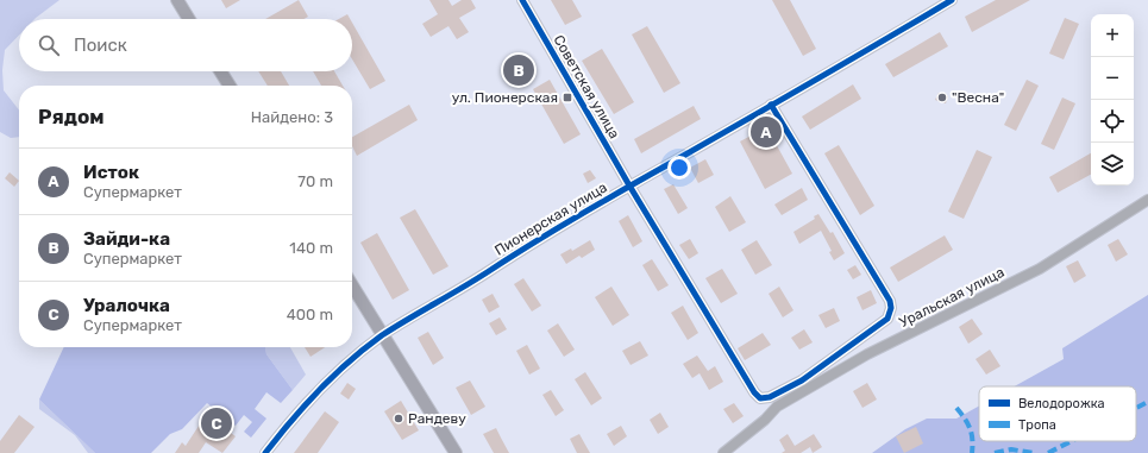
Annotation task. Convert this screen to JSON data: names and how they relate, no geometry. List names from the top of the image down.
{
  "streets": {
    "street": ["Советская улица", "Пионерская улица", "Уральская улица"]
  },
  "crossings": [
    ["Советская улица", "Пионерская улица"]
  ],
  "places": {
    "transit": ["ул. Пионерская"],
    "other": ["\"Весна\"", "Рандеву"]
  },
  "legend": ["Велодорожка", "Тропа"],
  "page": {
    "map_buttons": ["+", "−"],
    "search": "Поиск",
    "pins": ["B", "A", "C"],
    "heading": ["Рядом", "Найдено: 3"],
    "list": [
      {
        "mark": "A",
        "name": "Исток",
        "note": "Супермаркет",
        "value": "70 m"
      },
      {
        "mark": "B",
        "name": "Зайди-ка",
        "note": "Супермаркет",
        "value": "140 m"
      },
      {
        "mark": "C",
        "name": "Уралочка",
        "note": "Супермаркет",
        "value": "400 m"
      }
    ]
  }
}
